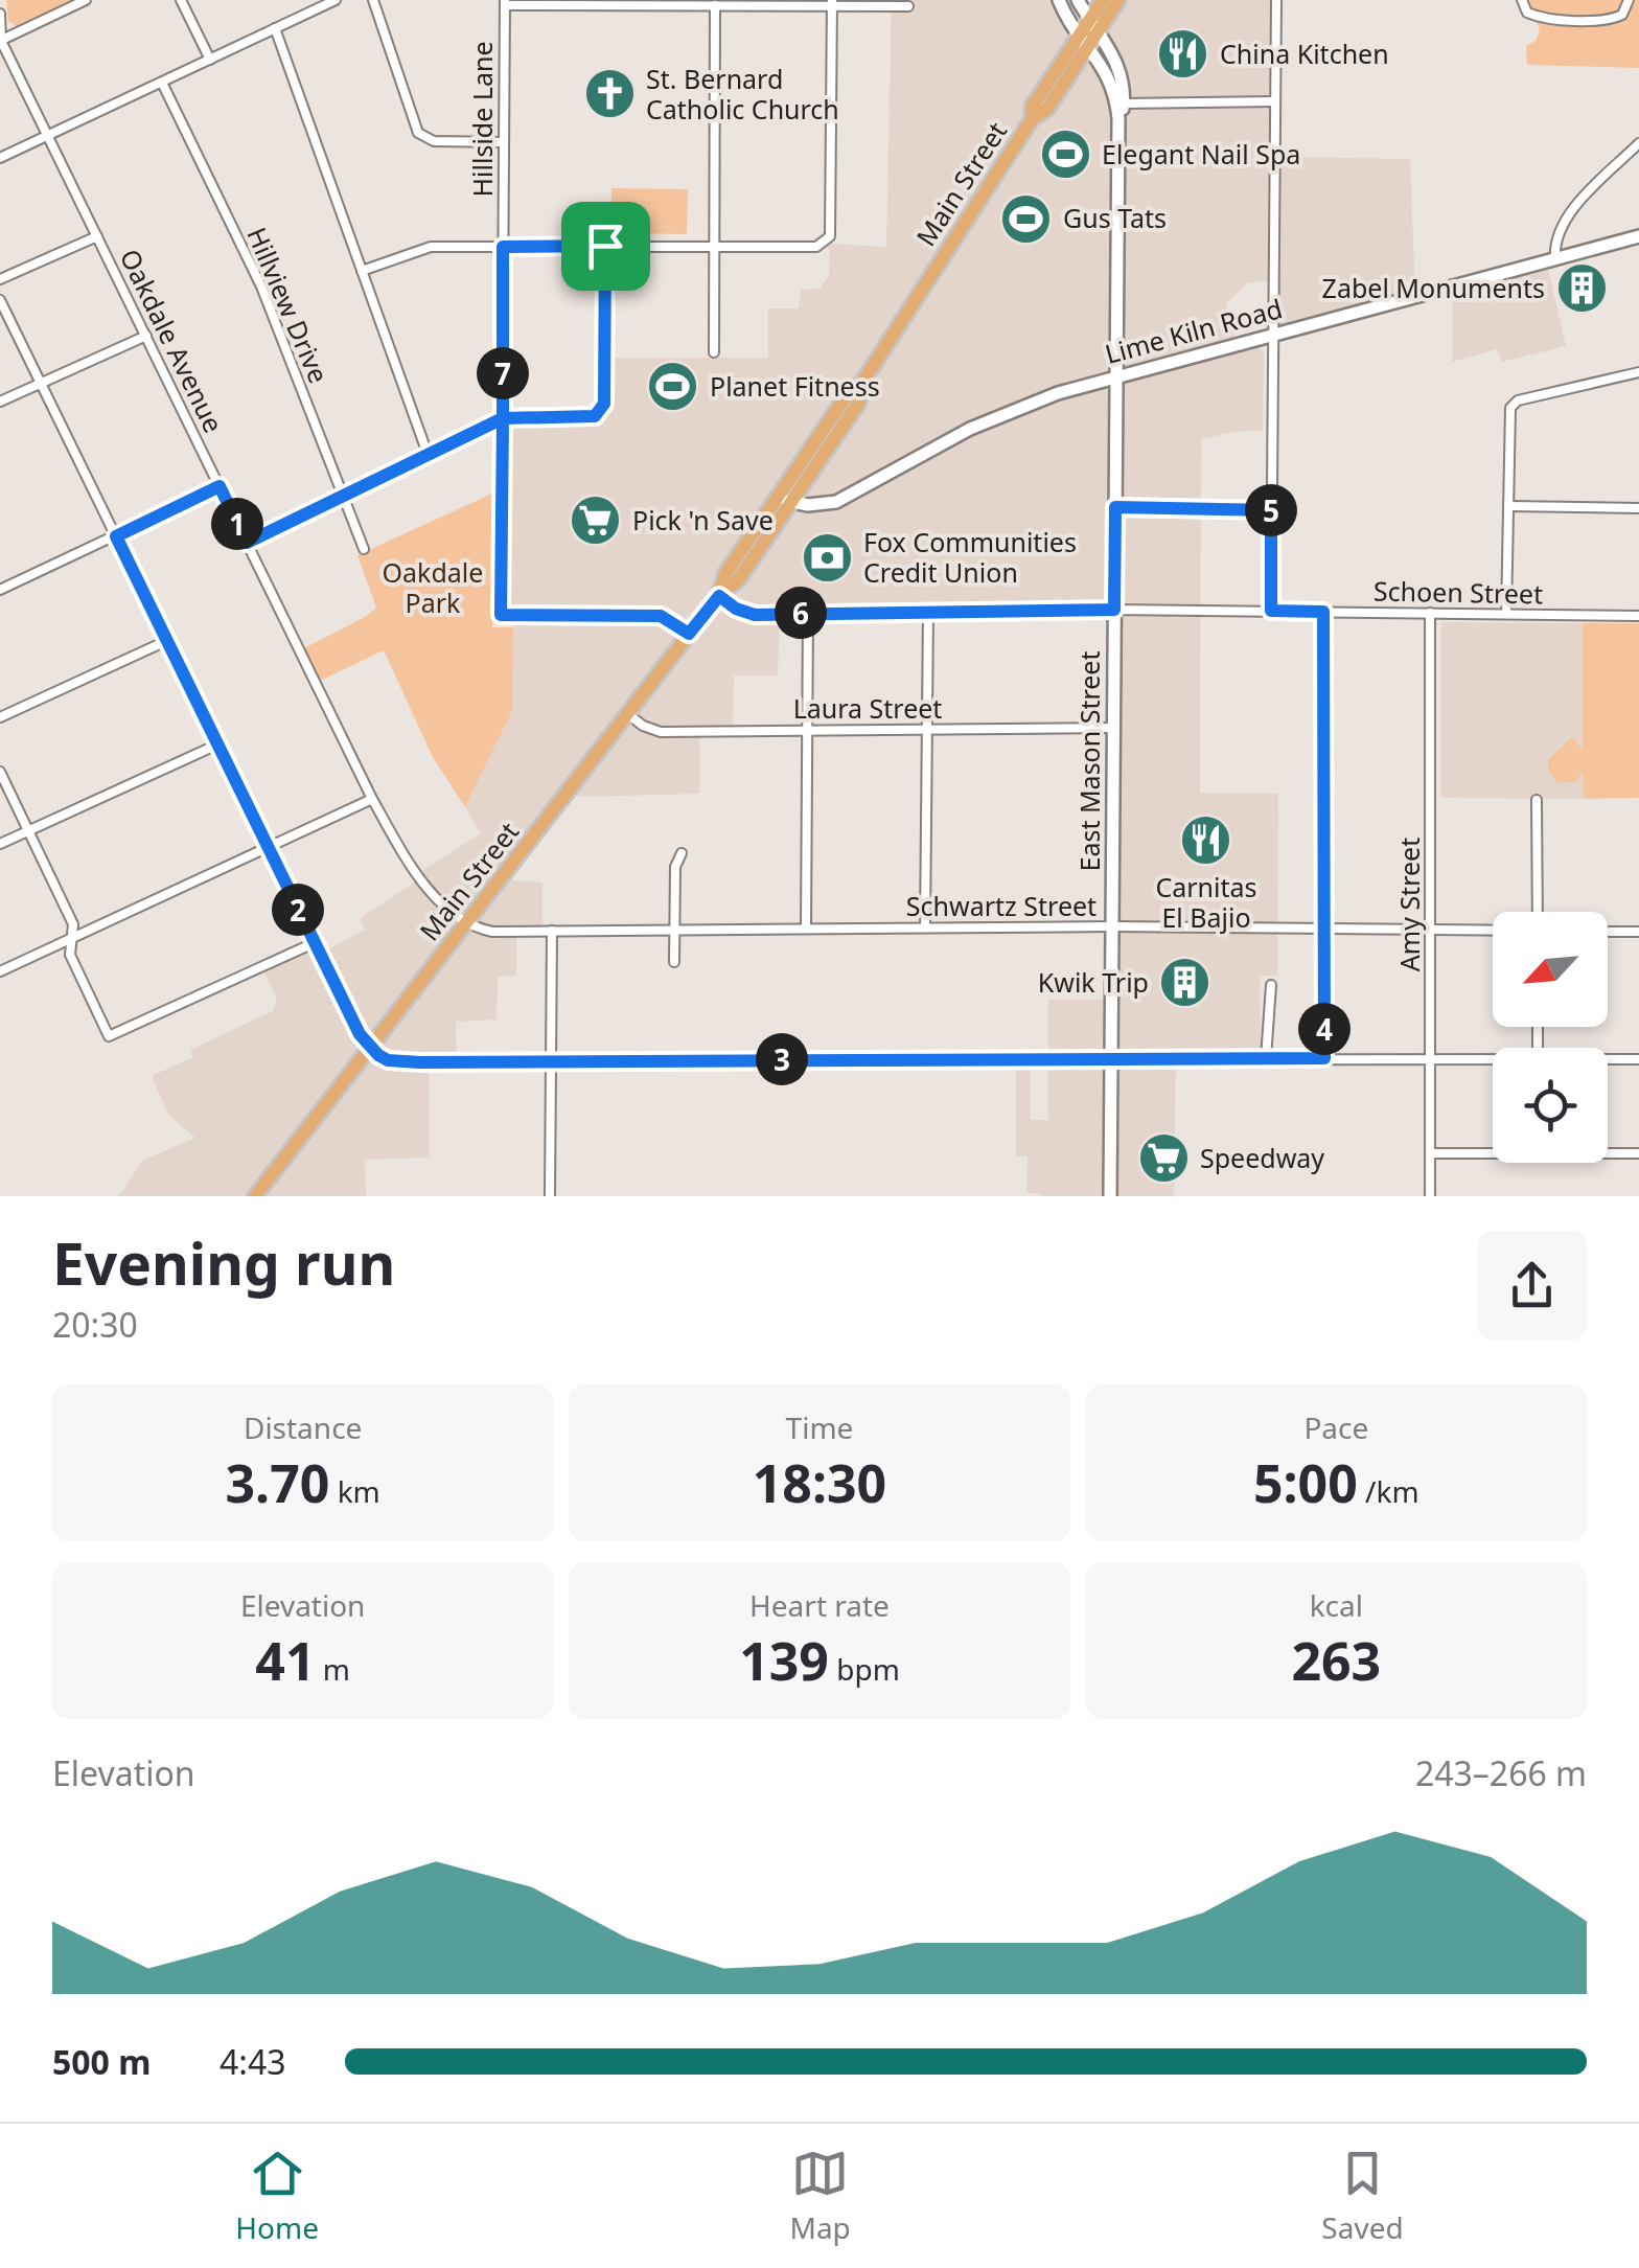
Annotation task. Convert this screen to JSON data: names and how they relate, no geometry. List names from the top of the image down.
{
  "streets": {
    "main road": ["Main Street", "Lime Kiln Road", "East Mason Street"],
    "street": [
      "Hillside Lane",
      "Hillview Drive",
      "Oakdale Avenue",
      "Schoen Street",
      "Laura Street",
      "Amy Street",
      "Schwartz Street"
    ]
  },
  "crossings": [
    ["Hillside Lane", "Main Street"],
    ["Main Street", "Lime Kiln Road"],
    ["Main Street", "Oakdale Avenue"],
    ["Main Street", "Schoen Street"],
    ["Main Street", "Laura Street"],
    ["Main Street", "East Mason Street"],
    ["Main Street", "Schwartz Street"],
    ["Lime Kiln Road", "East Mason Street"],
    ["Oakdale Avenue", "Schwartz Street"],
    ["Schoen Street", "East Mason Street"],
    ["Schoen Street", "Amy Street"],
    ["Laura Street", "East Mason Street"],
    ["East Mason Street", "Schwartz Street"],
    ["Amy Street", "Schwartz Street"]
  ],
  "parks": ["Oakdale Park"],
  "places": {
    "restaurant": ["China Kitchen", "Carnitas El Bajio"],
    "church": ["St. Bernard Catholic Church"],
    "sports": ["Elegant Nail Spa", "Gus Tats", "Planet Fitness"],
    "building": ["Zabel Monuments", "Kwik Trip"],
    "supermarket": ["Pick 'n Save", "Speedway"],
    "bank": ["Fox Communities Credit Union"]
  },
  "north": "bottom left",
  "page": {
    "pins": [
      "7",
      "5",
      "1",
      "6",
      "2",
      "4",
      "3"
    ],
    "heading": ["Evening run", "20:30"],
    "stats": [
      ["Distance", "3.70 km"],
      ["Time", "18:30"],
      ["Pace", "5:00 /km"],
      ["Elevation", "41 m"],
      ["Heart rate", "139 bpm"],
      ["kcal", "263"]
    ],
    "chart": ["Elevation", "243–266 m"],
    "list": [
      {
        "name": "500 m",
        "note": "4:43"
      }
    ],
    "tabs": ["Home", "Map", "Saved"]
  }
}
